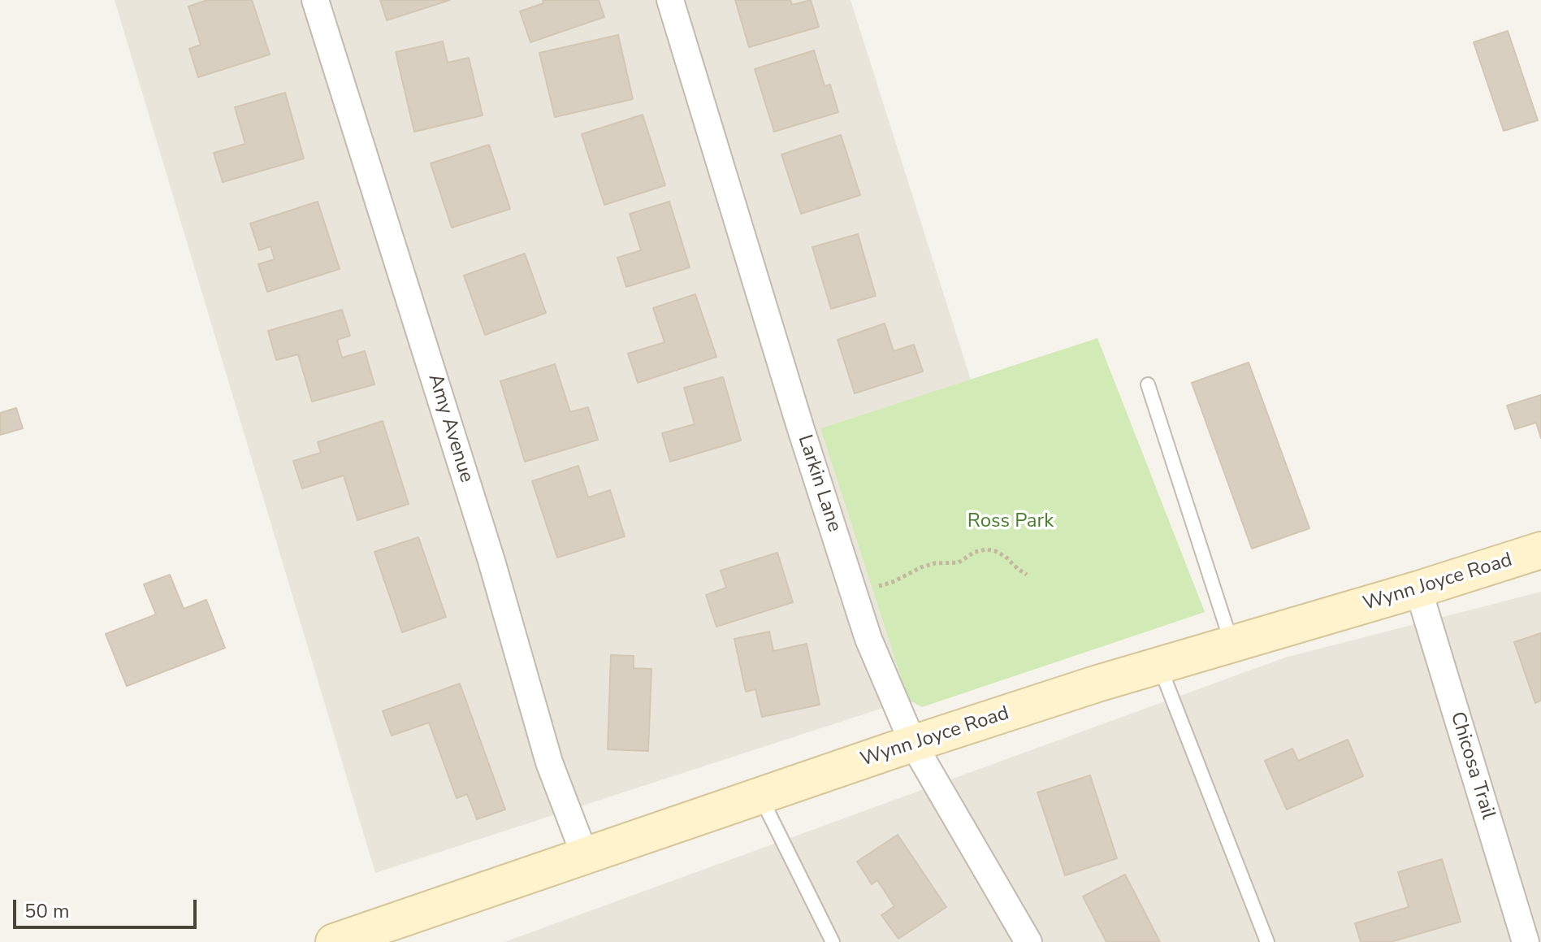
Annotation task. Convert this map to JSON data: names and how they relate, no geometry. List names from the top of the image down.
{
  "streets": {
    "street": [
      "Amy Avenue",
      "Larkin Lane",
      "Wynn Joyce Road",
      "Chicosa Trail"
    ]
  },
  "crossings": [
    ["Amy Avenue", "Wynn Joyce Road"],
    ["Larkin Lane", "Wynn Joyce Road"],
    ["Wynn Joyce Road", "Chicosa Trail"]
  ],
  "parks": ["Ross Park"],
  "scale_bar": "50 m"
}
